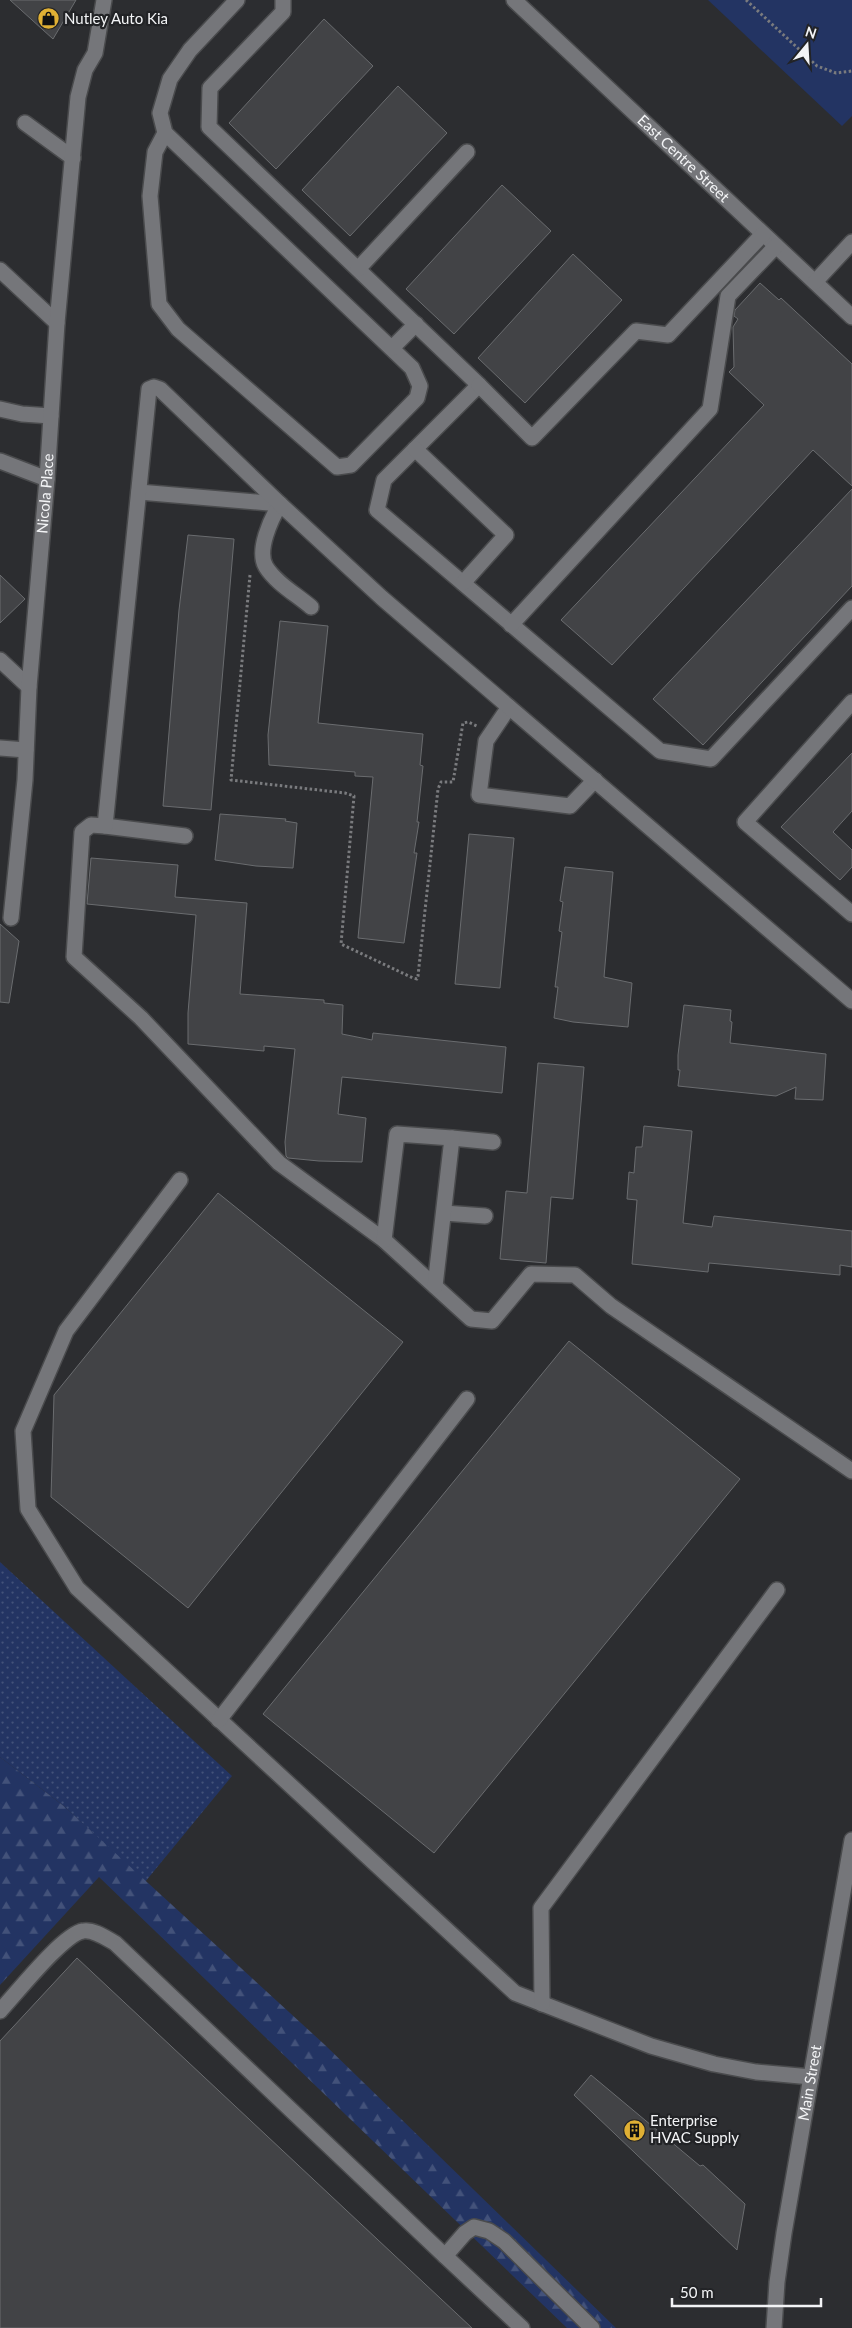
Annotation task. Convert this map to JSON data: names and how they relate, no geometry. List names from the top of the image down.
{
  "streets": {
    "street": ["East Centre Street", "Nicola Place", "Main Street"]
  },
  "places": {
    "shop": ["Nutley Auto Kia"],
    "building": ["Enterprise HVAC Supply"]
  },
  "scale_bar": "50 m",
  "north": "top"
}
